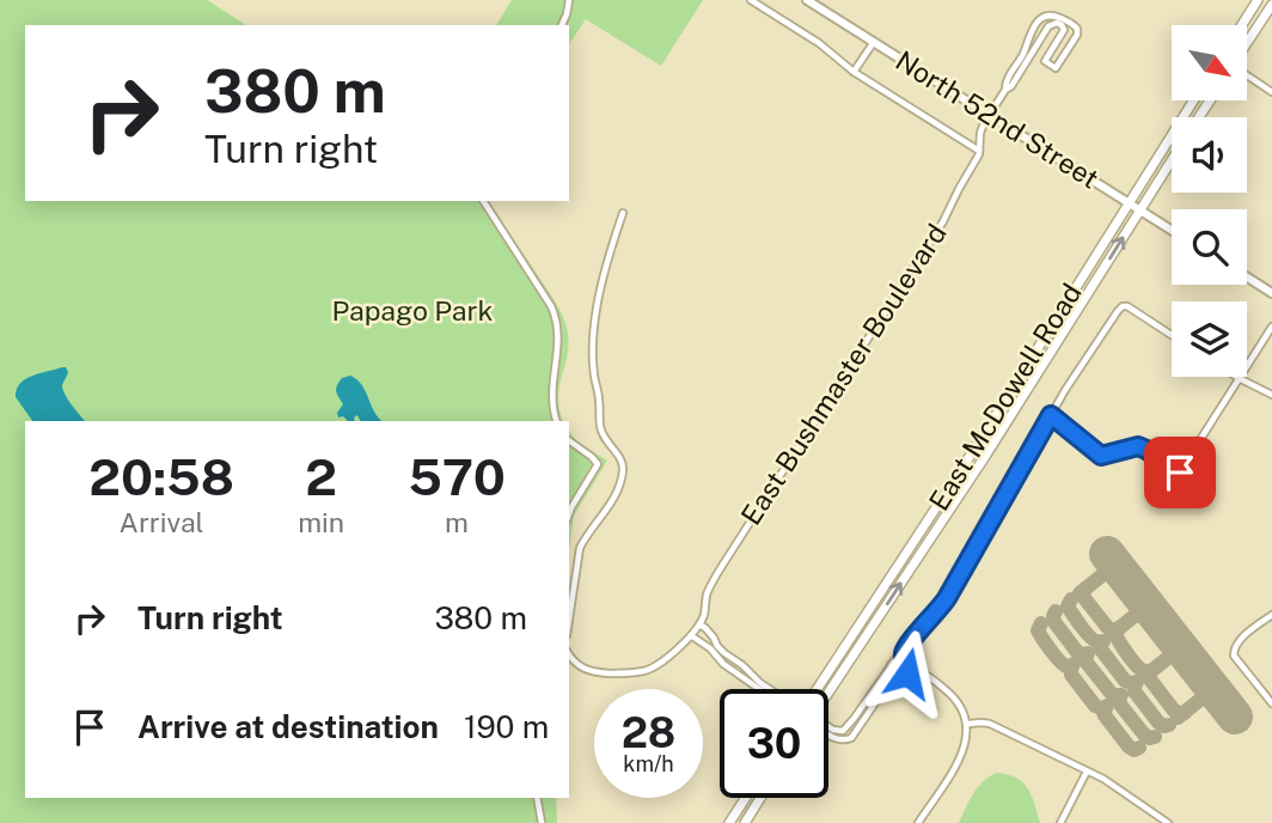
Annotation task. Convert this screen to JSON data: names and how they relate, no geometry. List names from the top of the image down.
{
  "streets": {
    "main road": ["North 52nd Street", "East McDowell Road"],
    "street": ["East Bushmaster Boulevard"]
  },
  "crossings": [
    ["North 52nd Street", "East Bushmaster Boulevard"],
    ["North 52nd Street", "East McDowell Road"]
  ],
  "parks": ["Papago Park"],
  "north": "bottom right",
  "page": {
    "turn": ["380 m", "Turn right"],
    "eta": [
      "20:58",
      "Arrival",
      "2",
      "min",
      "570",
      "m"
    ],
    "list": [
      {
        "name": "Turn right",
        "value": "380 m"
      },
      {
        "name": "Arrive at destination",
        "value": "190 m"
      }
    ],
    "speed": "28 km/h",
    "limit": "30"
  }
}
